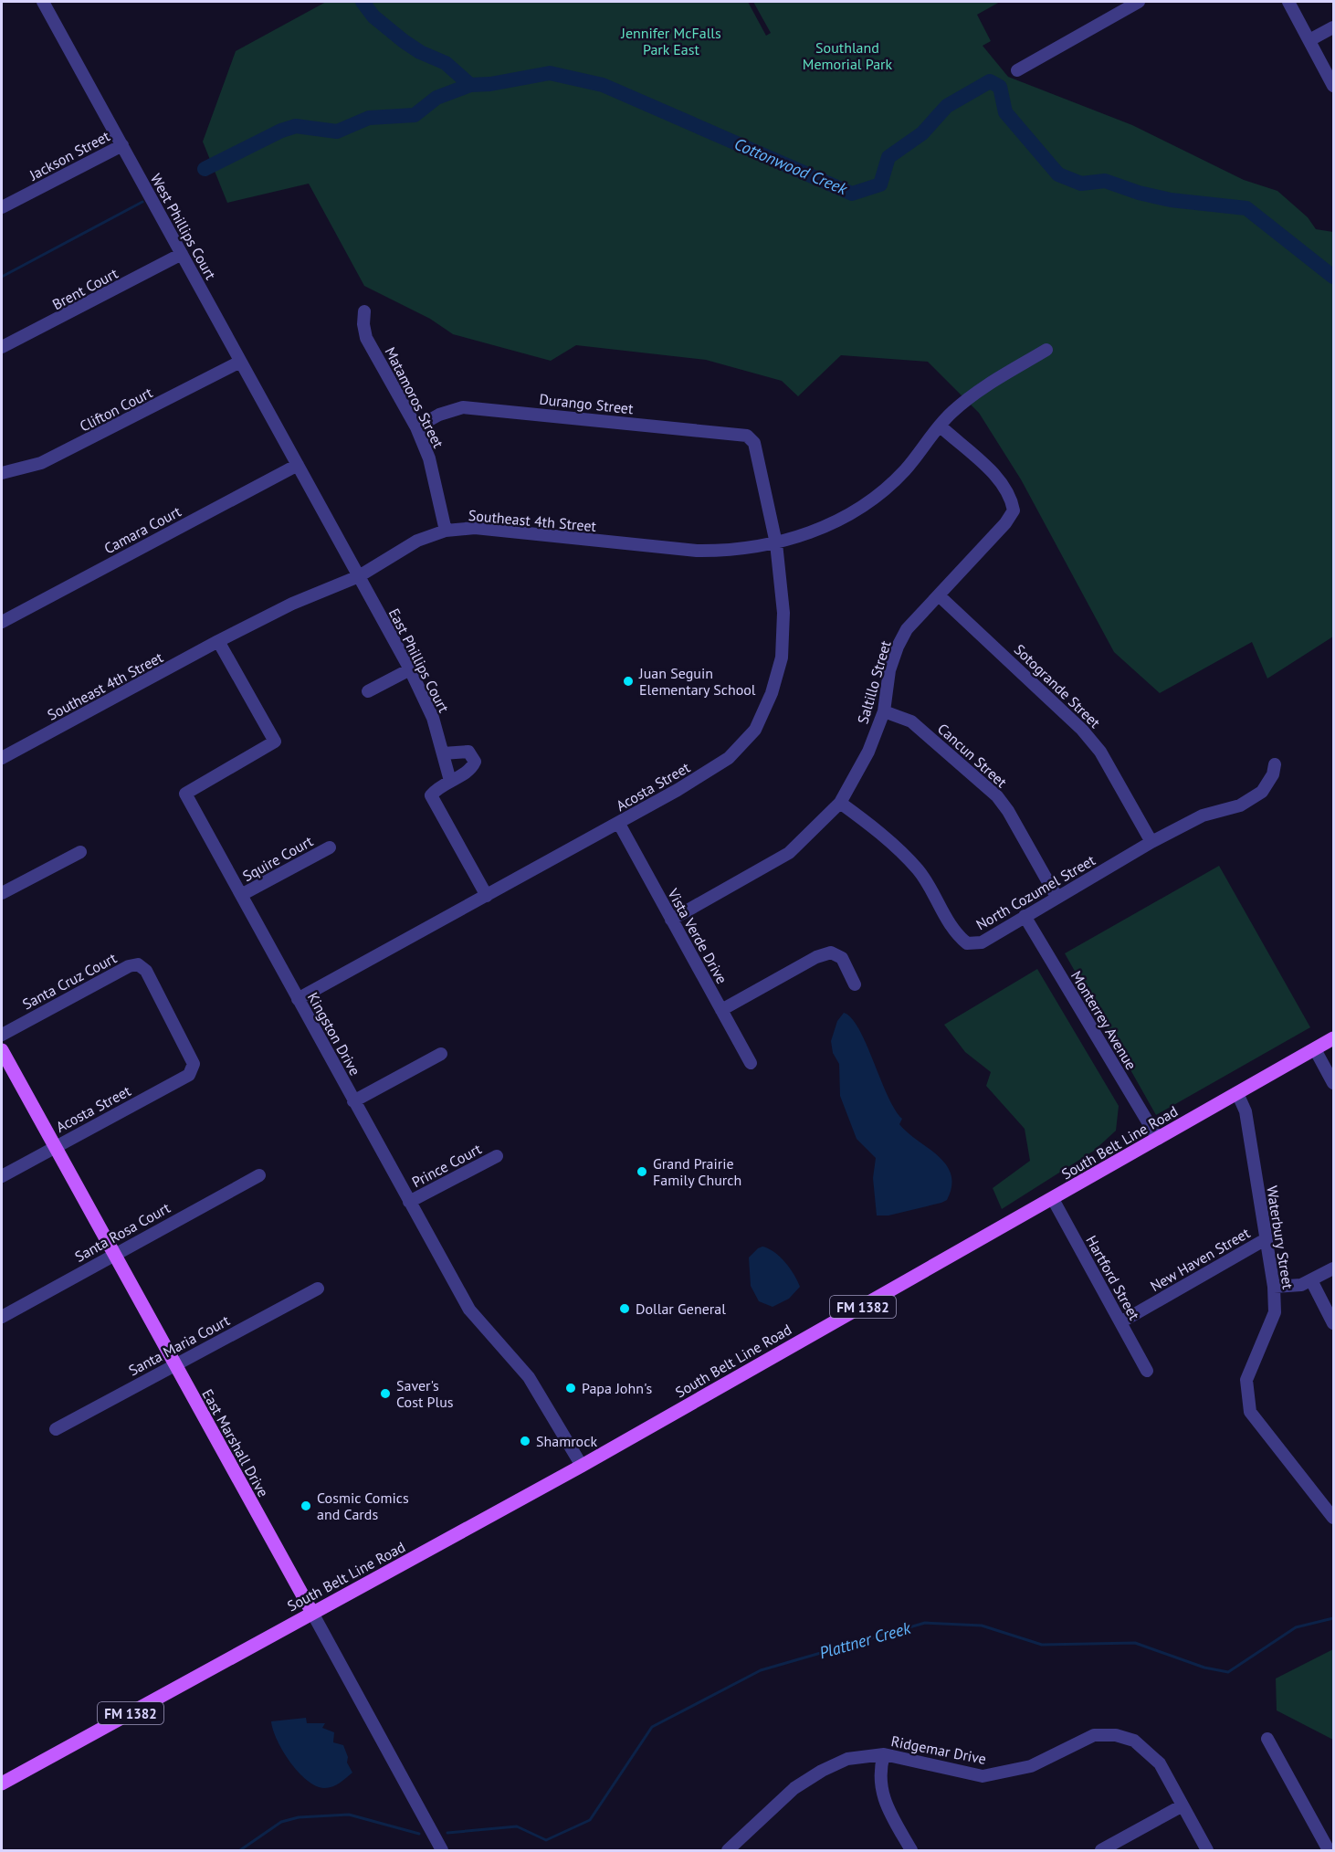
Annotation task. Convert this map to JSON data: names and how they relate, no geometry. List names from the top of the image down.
{
  "streets": {
    "main road": ["South Belt Line Road", "FM 1382", "East Marshall Drive"],
    "street": [
      "Jackson Street",
      "West Phillips Court",
      "Brent Court",
      "Matamoros Street",
      "Durango Street",
      "Clifton Court",
      "Southeast 4th Street",
      "Camara Court",
      "East Phillips Court",
      "Saltillo Street",
      "Sotogrande Street",
      "Cancun Street",
      "Acosta Street",
      "Squire Court",
      "North Cozumel Street",
      "Vista Verde Drive",
      "Santa Cruz Court",
      "Monterrey Avenue",
      "Kingston Drive",
      "Prince Court",
      "Santa Rosa Court",
      "Waterbury Street",
      "New Haven Street",
      "Hartford Street",
      "Santa Maria Court",
      "Ridgemar Drive"
    ]
  },
  "crossings": [
    ["Jackson Street", "West Phillips Court"],
    ["West Phillips Court", "Brent Court"],
    ["West Phillips Court", "Clifton Court"],
    ["West Phillips Court", "Camara Court"],
    ["West Phillips Court", "East Phillips Court"],
    ["Matamoros Street", "Durango Street"],
    ["Matamoros Street", "Southeast 4th Street"],
    ["Durango Street", "Acosta Street"],
    ["Southeast 4th Street", "East Phillips Court"],
    ["Southeast 4th Street", "Saltillo Street"],
    ["Southeast 4th Street", "Acosta Street"],
    ["Southeast 4th Street", "Kingston Drive"],
    ["Camara Court", "East Phillips Court"],
    ["Saltillo Street", "Sotogrande Street"],
    ["Saltillo Street", "Cancun Street"],
    ["Saltillo Street", "North Cozumel Street"],
    ["Saltillo Street", "Vista Verde Drive"],
    ["Sotogrande Street", "North Cozumel Street"],
    ["Cancun Street", "North Cozumel Street"],
    ["Acosta Street", "Vista Verde Drive"],
    ["Acosta Street", "Santa Cruz Court"],
    ["Acosta Street", "Kingston Drive"],
    ["Acosta Street", "East Marshall Drive"],
    ["Squire Court", "Kingston Drive"],
    ["North Cozumel Street", "Monterrey Avenue"],
    ["Monterrey Avenue", "South Belt Line Road"],
    ["Kingston Drive", "South Belt Line Road"],
    ["Kingston Drive", "Prince Court"],
    ["South Belt Line Road", "Waterbury Street"],
    ["South Belt Line Road", "Hartford Street"],
    ["South Belt Line Road", "East Marshall Drive"],
    ["Santa Rosa Court", "East Marshall Drive"],
    ["Waterbury Street", "New Haven Street"],
    ["New Haven Street", "Hartford Street"],
    ["Santa Maria Court", "East Marshall Drive"]
  ],
  "water": ["Cottonwood Creek", "Plattner Creek"],
  "parks": ["Jennifer McFalls Park East", "Southland Memorial Park"],
  "places": [
    "Juan Seguin Elementary School",
    "Grand Prairie Family Church",
    "Dollar General",
    "Papa John's",
    "Saver's Cost Plus",
    "Shamrock",
    "Cosmic Comics and Cards"
  ]
}
